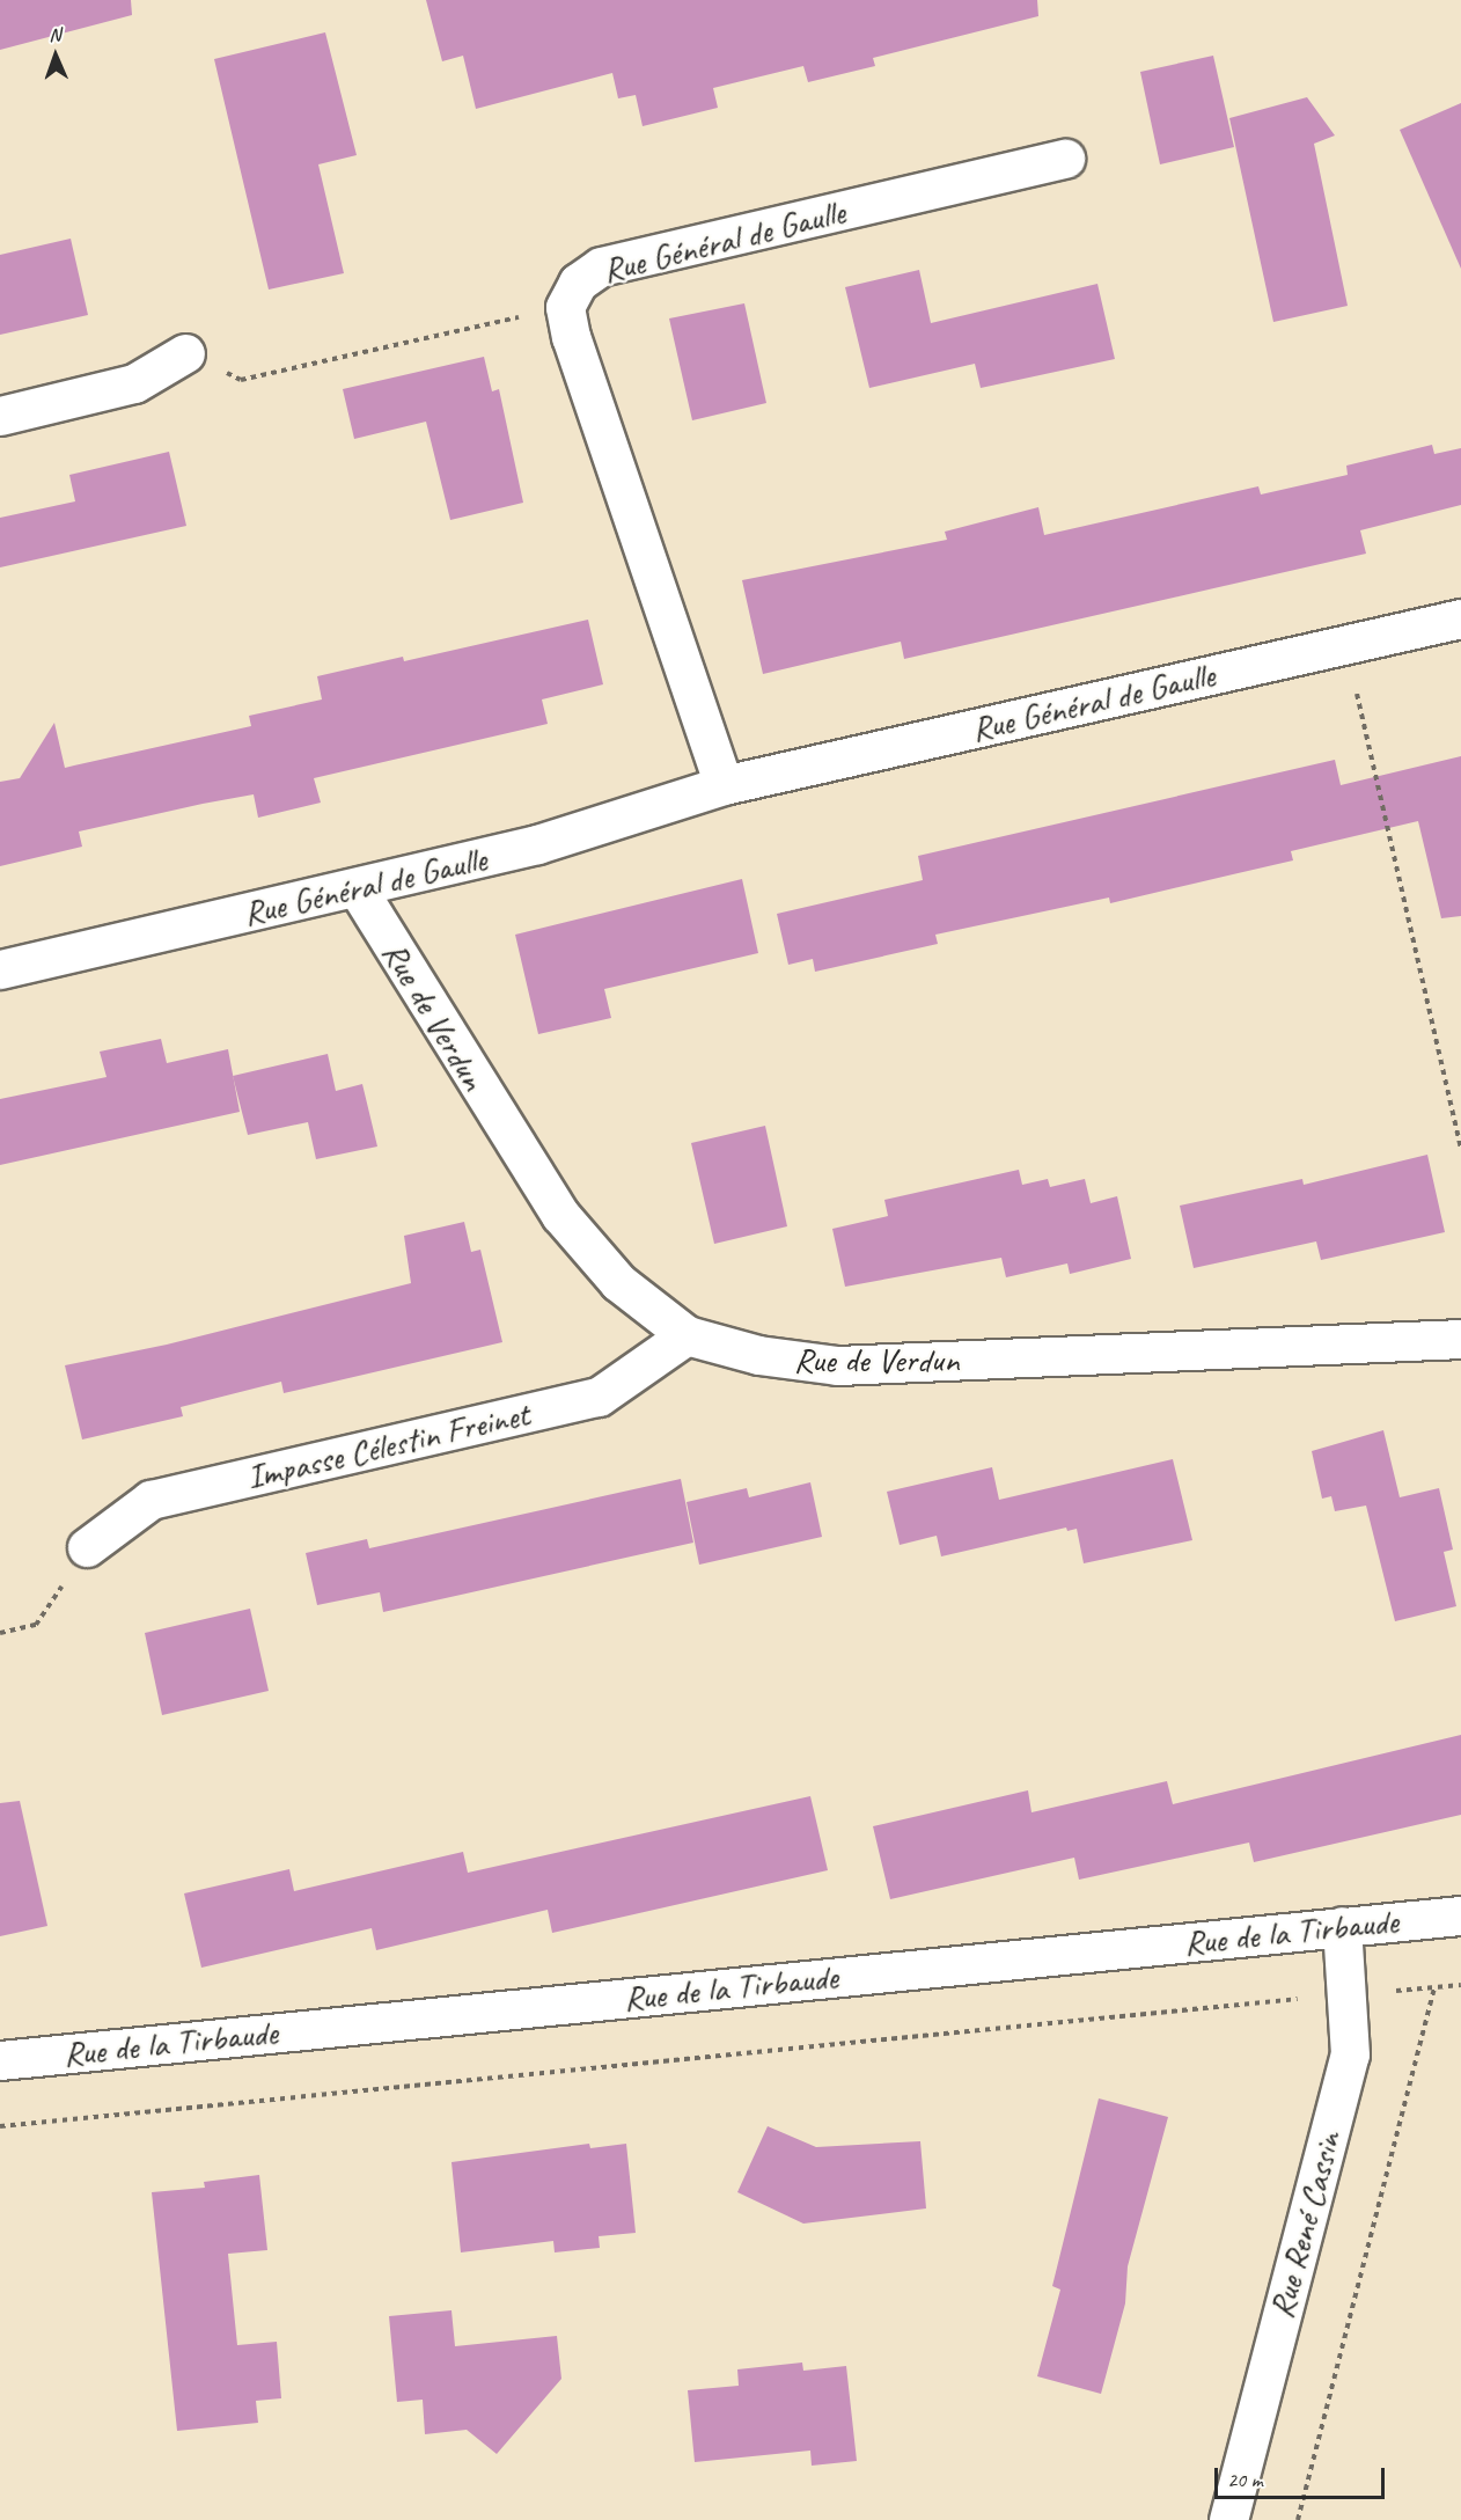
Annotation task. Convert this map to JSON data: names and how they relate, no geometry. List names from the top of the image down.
{
  "streets": {
    "street": [
      "Rue Général de Gaulle",
      "Rue de Verdun",
      "Impasse Célestin Freinet",
      "Rue de la Tirbaude",
      "Rue René Cassin"
    ]
  },
  "crossings": [
    ["Rue Général de Gaulle", "Rue de Verdun"],
    ["Rue de Verdun", "Impasse Célestin Freinet"],
    ["Rue de la Tirbaude", "Rue René Cassin"]
  ],
  "scale_bar": "20 m",
  "north": "top"
}
